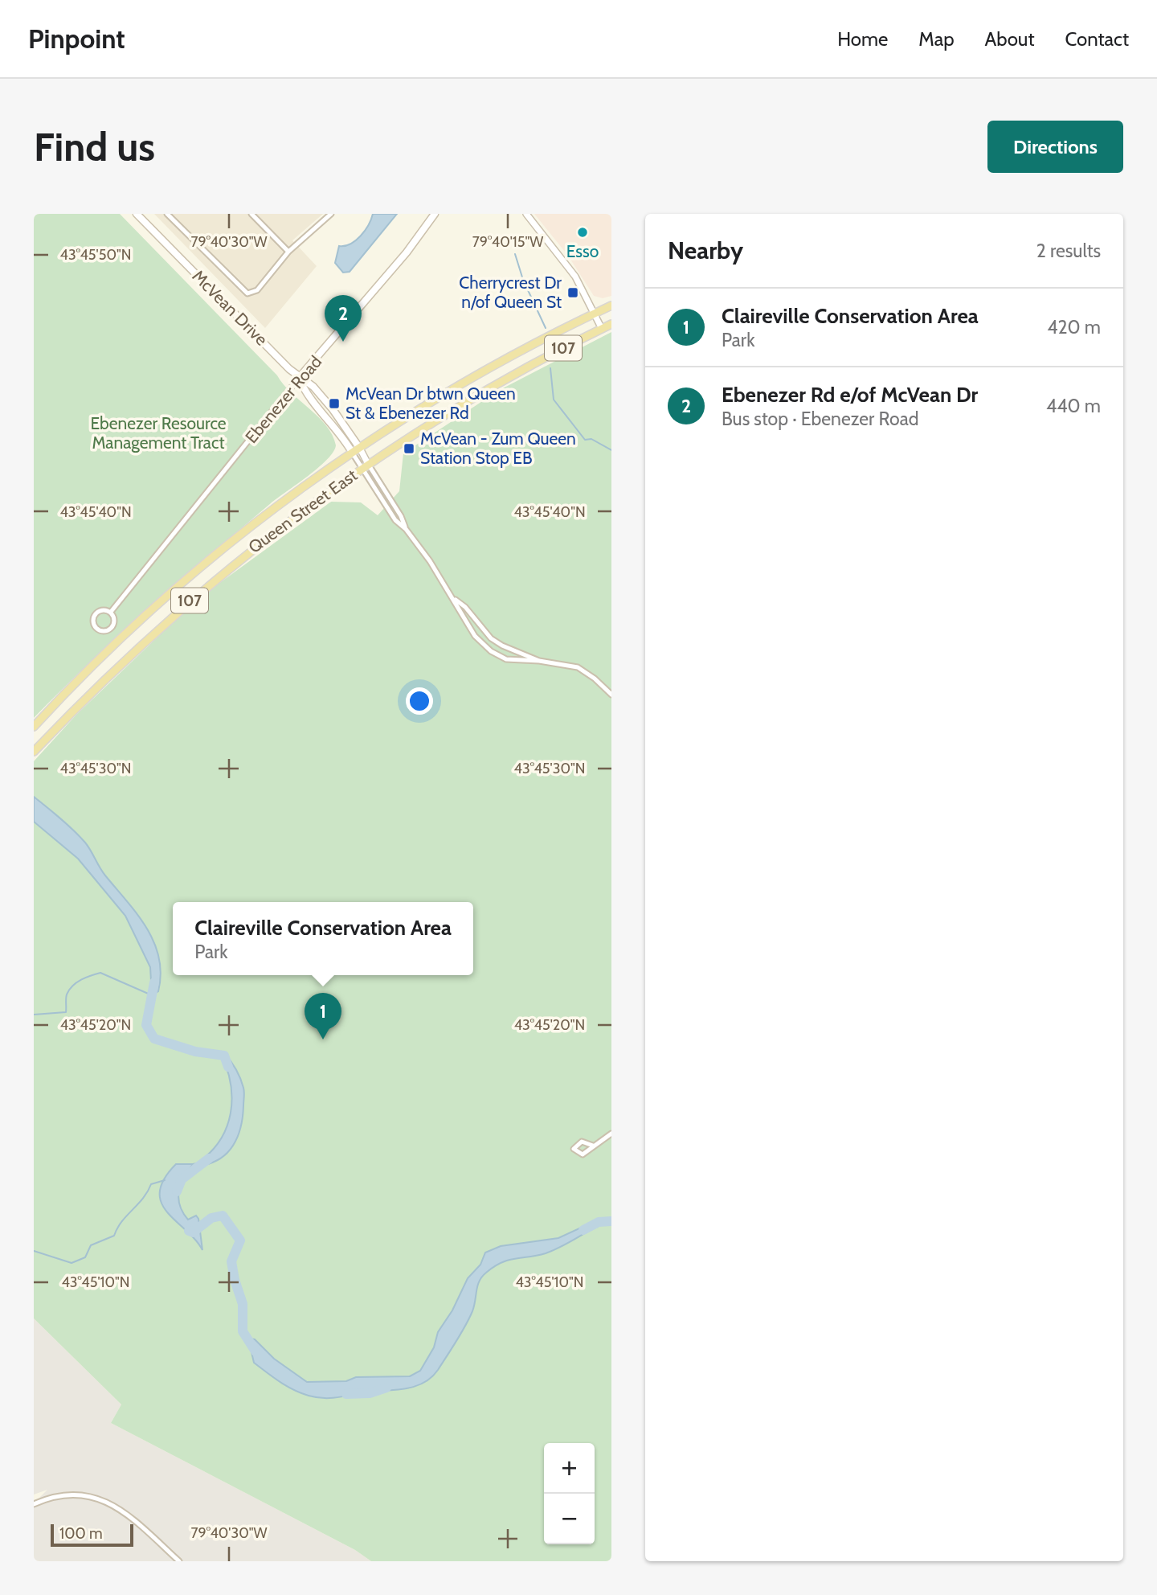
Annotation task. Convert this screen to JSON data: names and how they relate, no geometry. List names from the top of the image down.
{
  "streets": {
    "main road": [
      "McVean Drive",
      "107",
      "Ebenezer Road",
      "Queen Street East"
    ]
  },
  "crossings": [
    ["McVean Drive", "Ebenezer Road"],
    ["McVean Drive", "Queen Street East"],
    ["107", "Queen Street East"]
  ],
  "parks": ["Ebenezer Resource Management Tract"],
  "places": {
    "other": ["Esso"],
    "transit": ["Cherrycrest Dr n/of Queen St", "McVean Dr btwn Queen St & Ebenezer Rd", "McVean - Zum Queen Station Stop EB"]
  },
  "scale_bar": "100 m",
  "page": {
    "header": "Pinpoint",
    "nav": [
      "Home",
      "Map",
      "About",
      "Contact"
    ],
    "buttons": "Directions",
    "title": "Find us",
    "heading": ["Nearby", "2 results"],
    "list": [
      {
        "mark": "1",
        "name": "Claireville Conservation Area",
        "note": "Park",
        "value": "420 m"
      },
      {
        "mark": "2",
        "name": "Ebenezer Rd e/of McVean Dr",
        "note": "Bus stop · Ebenezer Road",
        "value": "440 m"
      }
    ],
    "pins": ["2", "1"],
    "popup": ["Claireville Conservation Area", "Park"],
    "map_buttons": ["+", "−"],
    "scale": "100 m"
  },
  "coordinates": [
    "79°40'30\"W",
    "79°40'15\"W",
    "43°45'50\"N",
    "43°45'40\"N",
    "43°45'30\"N",
    "43°45'20\"N",
    "43°45'10\"N"
  ]
}
